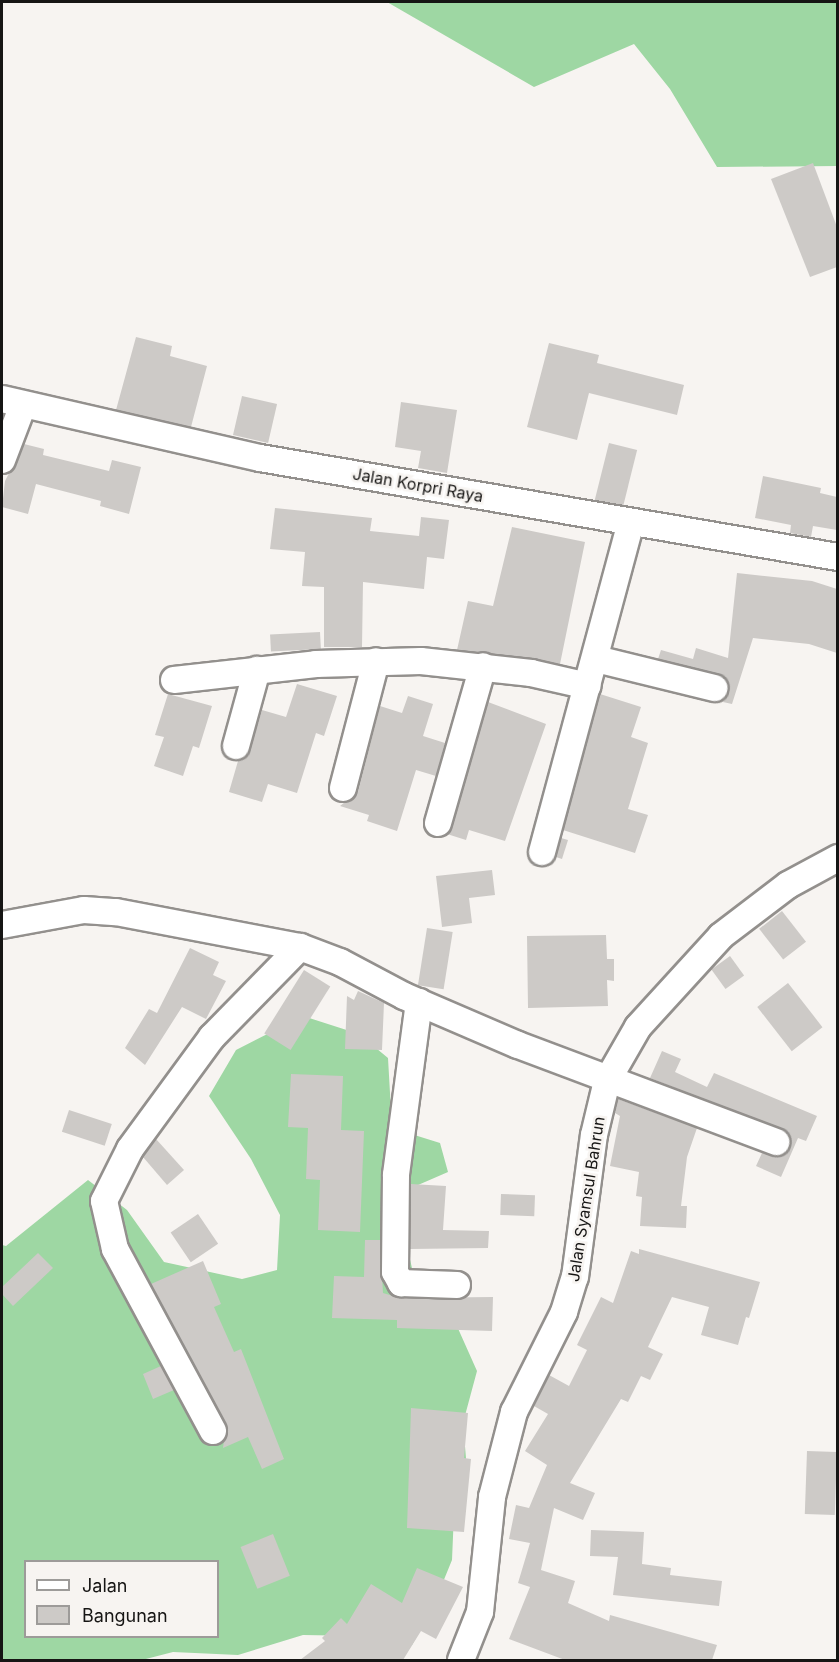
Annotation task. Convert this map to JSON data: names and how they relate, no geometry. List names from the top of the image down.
{
  "streets": {
    "street": ["Jalan Korpri Raya", "Jalan Syamsul Bahrun"]
  },
  "legend": ["Jalan", "Bangunan"]
}
